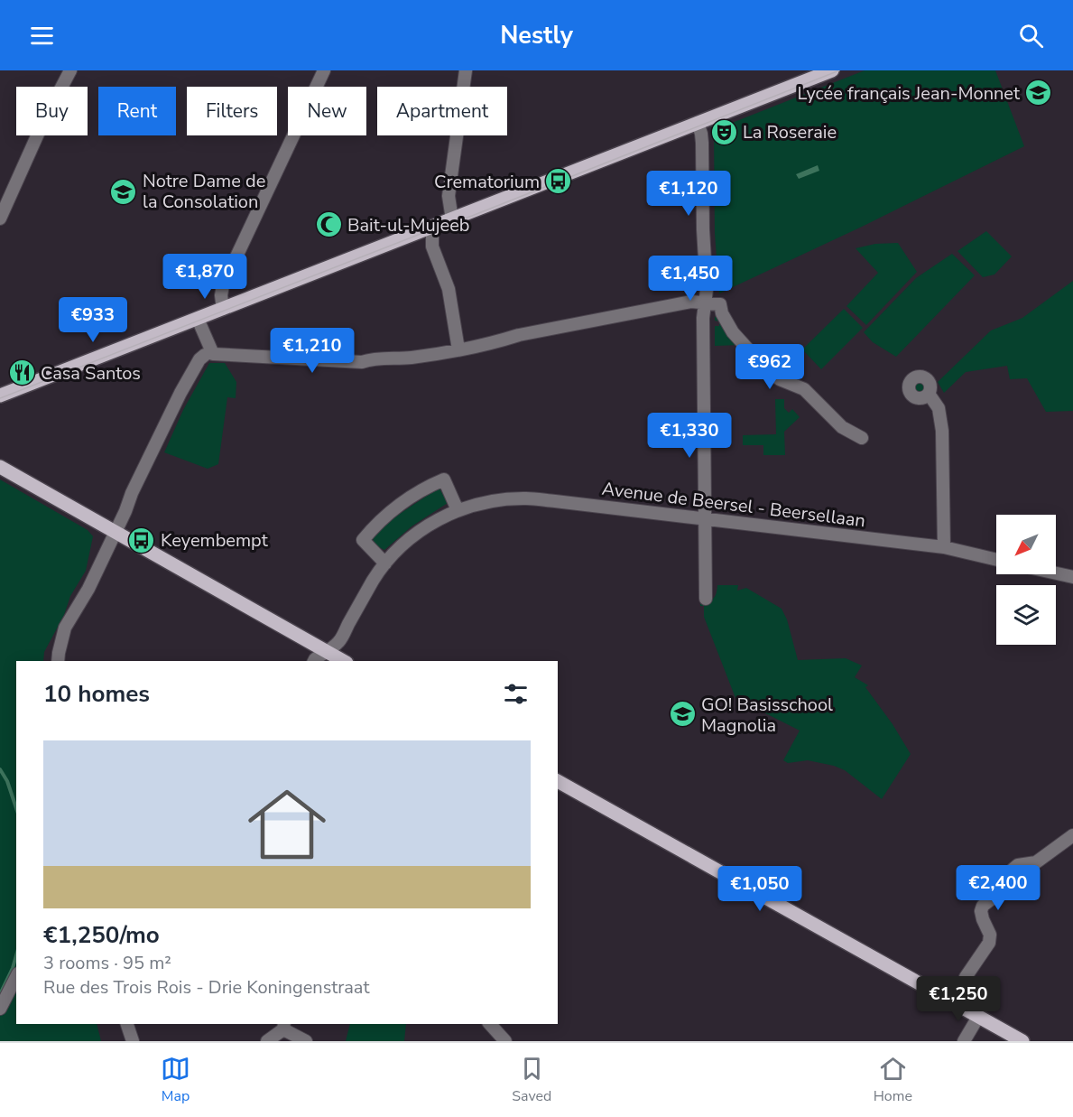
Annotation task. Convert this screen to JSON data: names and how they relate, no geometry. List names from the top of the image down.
{
  "streets": {
    "street": ["Avenue de Beersel - Beersellaan"]
  },
  "places": {
    "school or university": ["Lycée français Jean-Monnet", "Notre Dame de la Consolation", "GO! Basisschool Magnolia"],
    "theatre": ["La Roseraie"],
    "bus stop": ["Crematorium", "Keyembempt"],
    "mosque": ["Bait-ul-Mujeeb"],
    "restaurant": ["Casa Santos"]
  },
  "north": "bottom left",
  "page": {
    "header": "Nestly",
    "chip": [
      "Buy",
      "Rent",
      "Filters",
      "New",
      "Apartment"
    ],
    "price": [
      "€1,120",
      "€1,870",
      "€1,450",
      "€933",
      "€1,210",
      "€962",
      "€1,330",
      "€2,400",
      "€1,050",
      "€1,250"
    ],
    "heading": "10 homes",
    "list": [
      {
        "name": "€1,250/mo",
        "note": "3 rooms · 95 m² · Rue des Trois Rois - Drie Koningenstraat"
      }
    ],
    "tabs": ["Map", "Saved", "Home"]
  }
}
